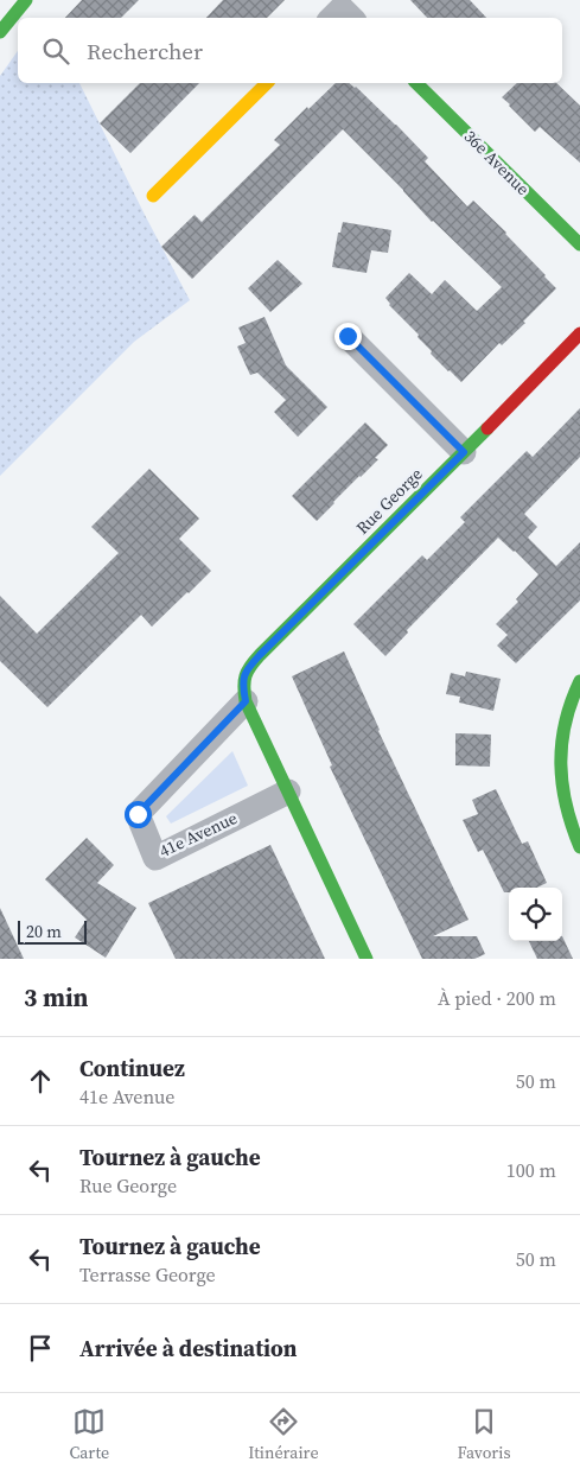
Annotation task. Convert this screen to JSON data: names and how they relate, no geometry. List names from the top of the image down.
{
  "streets": {
    "street": ["36e Avenue", "Rue George", "41e Avenue"]
  },
  "crossings": [
    ["Rue George", "41e Avenue"]
  ],
  "scale_bar": "20 m",
  "page": {
    "search": "Rechercher",
    "scale": "20 m",
    "heading": ["3 min", "À pied · 200 m"],
    "list": [
      ["Continuez", "41e Avenue", "50 m"],
      ["Tournez à gauche", "Rue George", "100 m"],
      ["Tournez à gauche", "Terrasse George", "50 m"],
      "Arrivée à destination"
    ],
    "nav": ["Carte", "Itinéraire", "Favoris"]
  }
}
